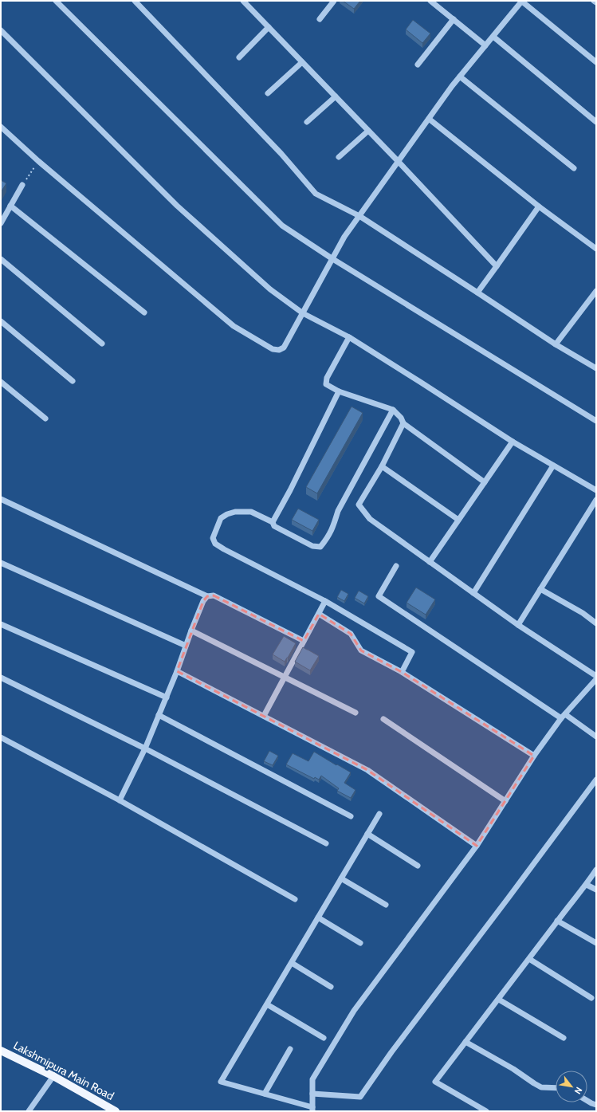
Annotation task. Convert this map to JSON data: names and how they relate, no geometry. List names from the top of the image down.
{
  "streets": {
    "main road": ["Lakshmipura Main Road"]
  },
  "north": "bottom right"
}
